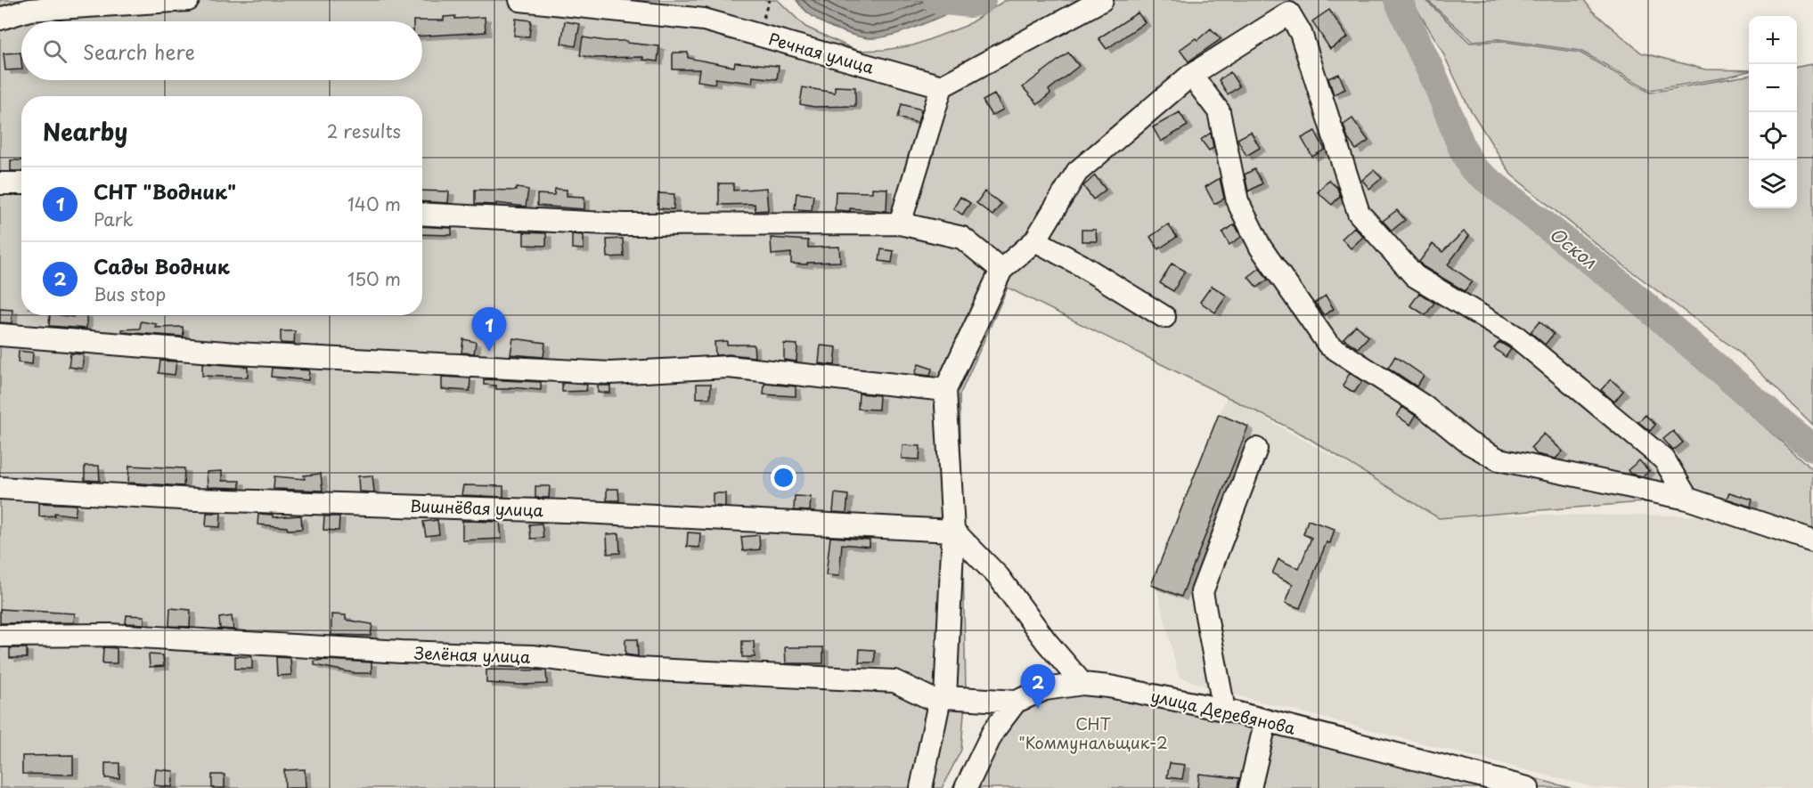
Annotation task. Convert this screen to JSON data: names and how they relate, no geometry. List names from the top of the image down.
{
  "streets": {
    "street": [
      "Речная улица",
      "Вишнёвая улица",
      "Зелёная улица",
      "улица Деревянова"
    ]
  },
  "water": ["Оскол"],
  "parks": ["СНТ \"Коммунальщик-2"],
  "page": {
    "map_buttons": ["+", "−"],
    "search": "Search here",
    "heading": ["Nearby", "2 results"],
    "list": [
      {
        "mark": "1",
        "name": "СНТ \"Водник\"",
        "note": "Park",
        "value": "140 m"
      },
      {
        "mark": "2",
        "name": "Сады Водник",
        "note": "Bus stop",
        "value": "150 m"
      }
    ],
    "pins": ["1", "2"]
  }
}
